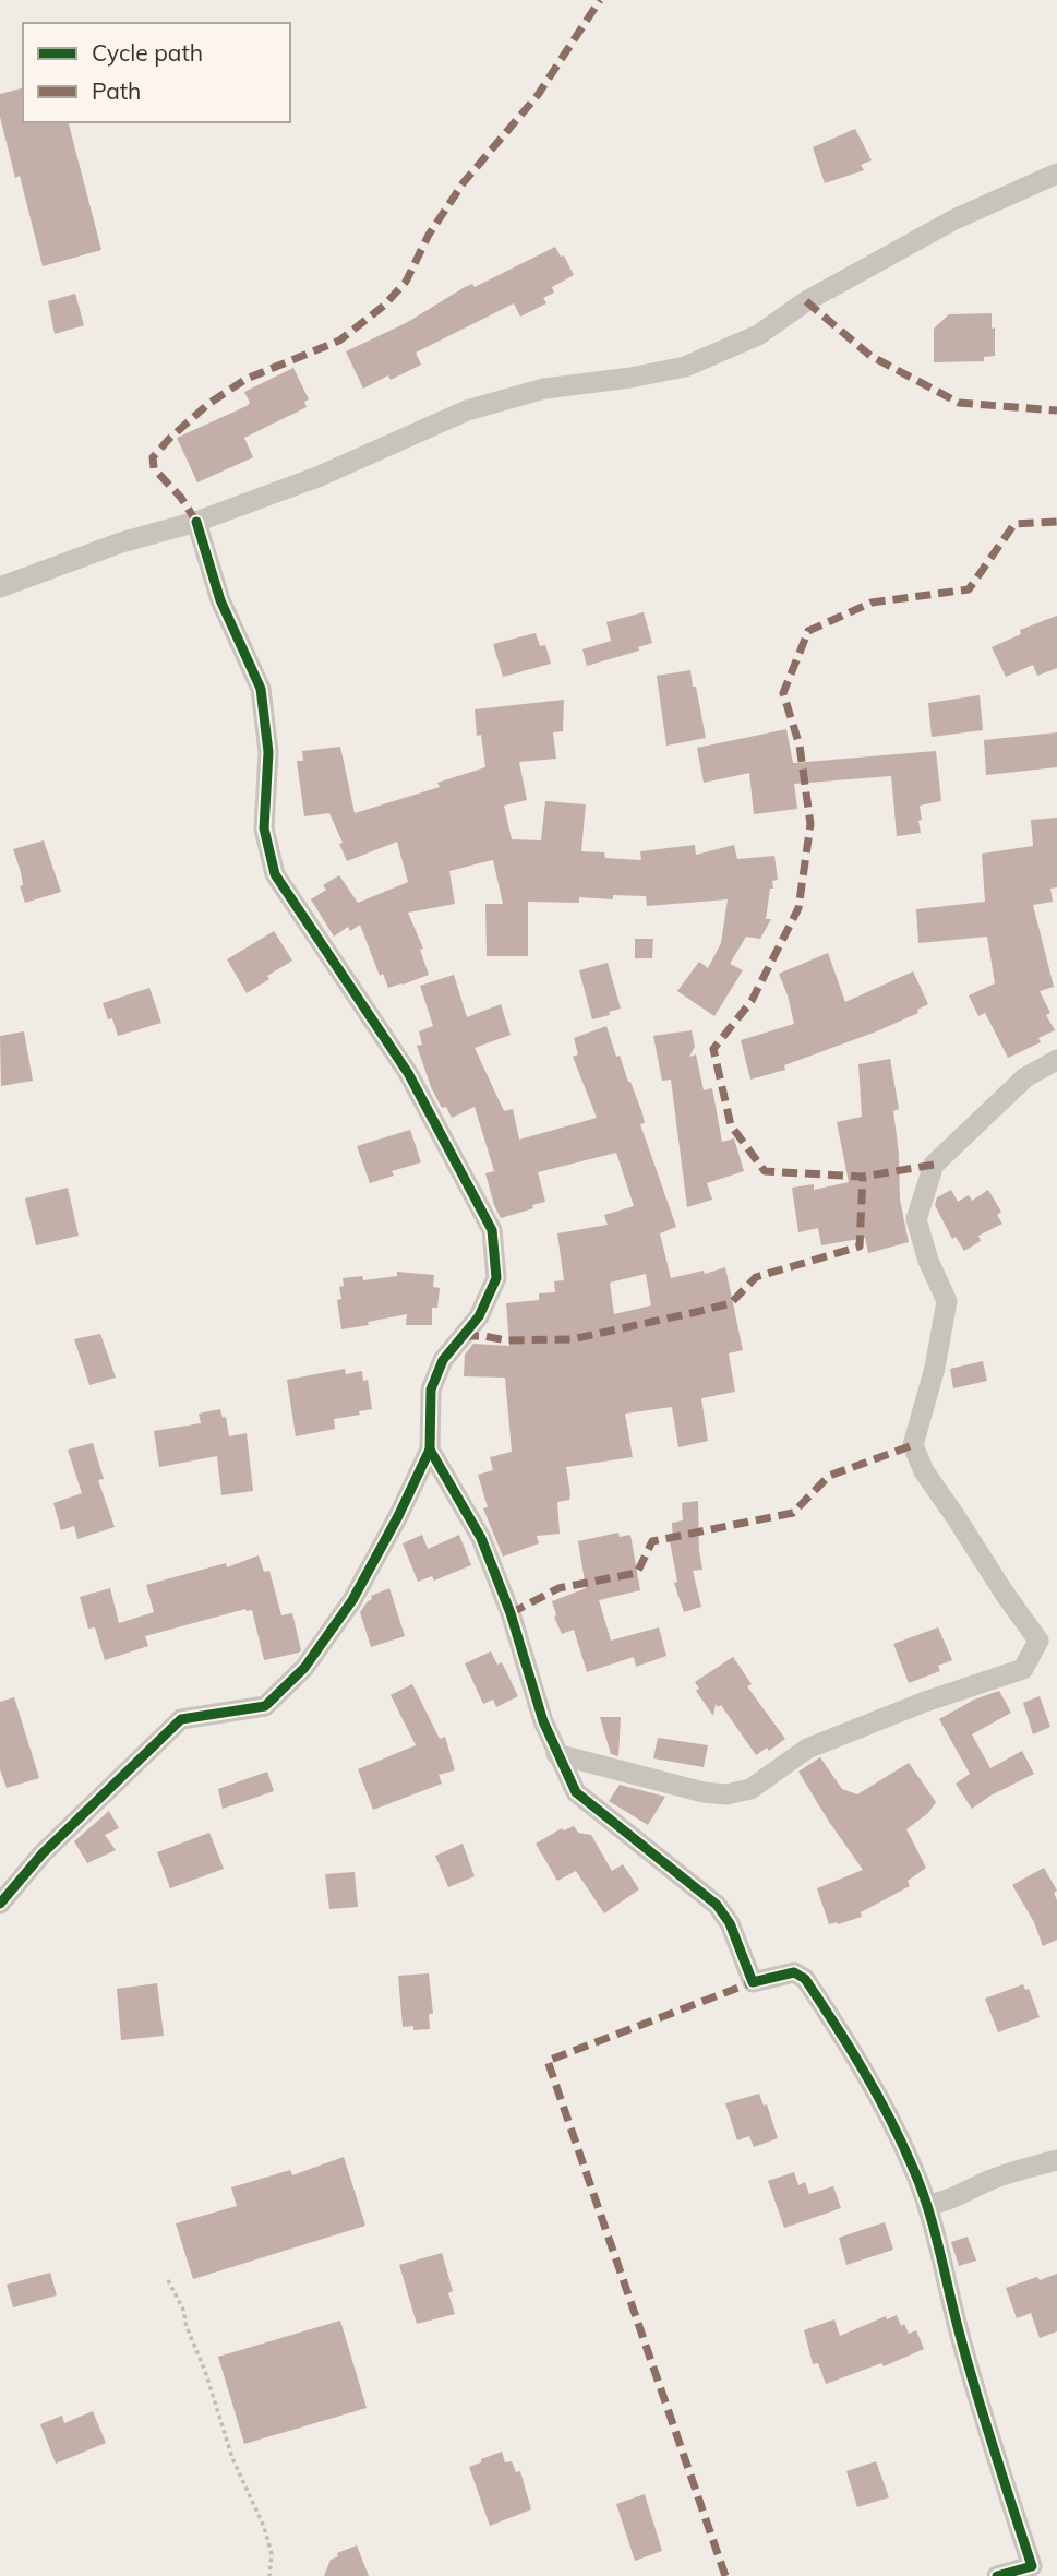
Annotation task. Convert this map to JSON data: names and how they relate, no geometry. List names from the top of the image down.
{
  "legend": ["Cycle path", "Path"]
}
